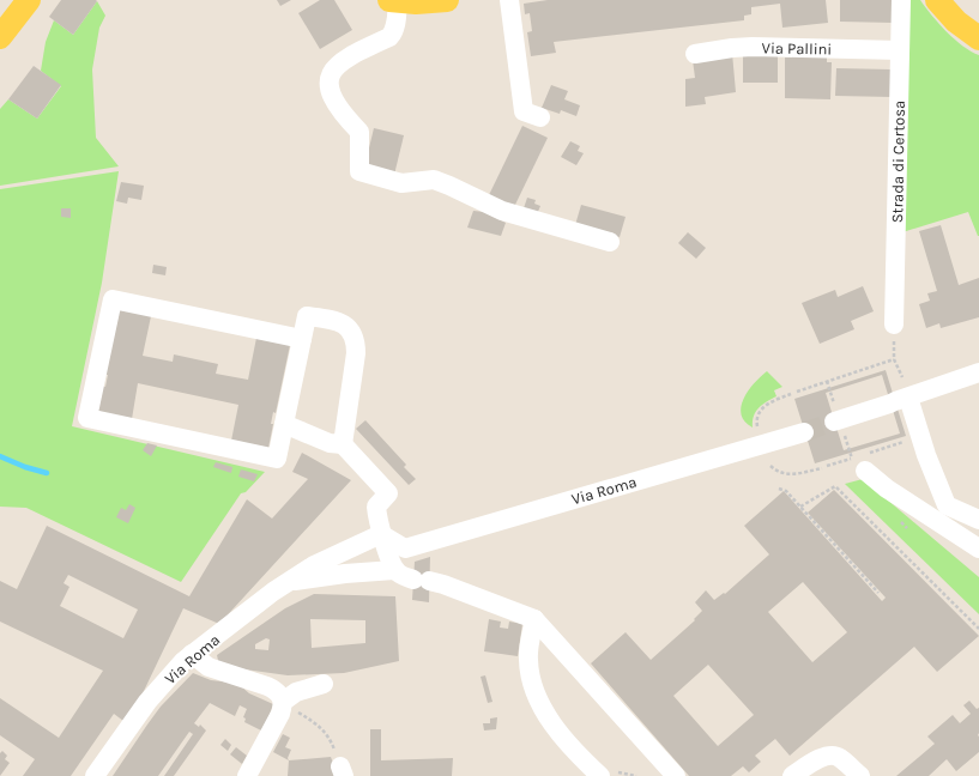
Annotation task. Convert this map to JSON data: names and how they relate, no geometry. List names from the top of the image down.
{
  "streets": {
    "street": ["Via Pallini", "Strada di Certosa", "Via Roma"]
  },
  "crossings": [
    ["Via Pallini", "Strada di Certosa"]
  ]
}
